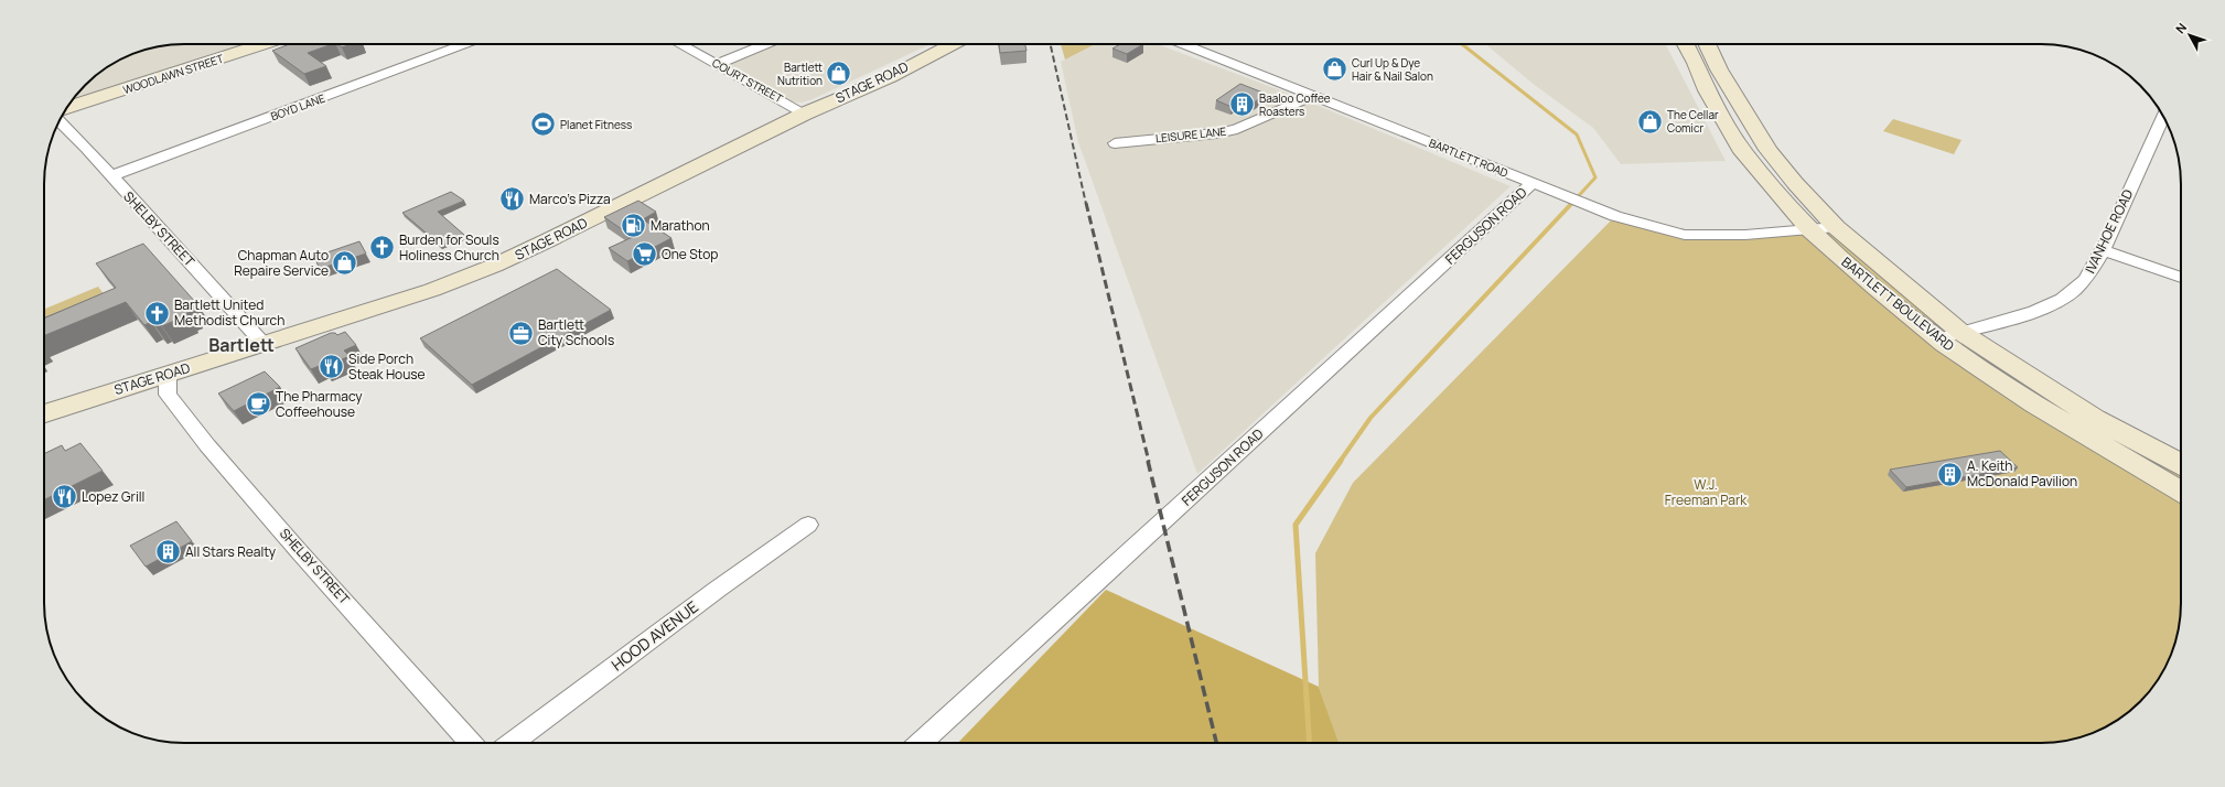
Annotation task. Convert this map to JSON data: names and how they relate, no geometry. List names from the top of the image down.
{
  "streets": {
    "main road": ["WOODLAWN STREET", "STAGE ROAD", "BARTLETT BOULEVARD"],
    "street": [
      "COURT STREET",
      "BOYD LANE",
      "LEISURE LANE",
      "BARTLETT ROAD",
      "FERGUSON ROAD",
      "SHELBY STREET",
      "IVANHOE ROAD",
      "HOOD AVENUE"
    ]
  },
  "crossings": [
    ["COURT STREET", "STAGE ROAD"],
    ["STAGE ROAD", "SHELBY STREET"],
    ["BOYD LANE", "SHELBY STREET"],
    ["LEISURE LANE", "BARTLETT ROAD"],
    ["BARTLETT ROAD", "FERGUSON ROAD"],
    ["BARTLETT ROAD", "BARTLETT BOULEVARD"],
    ["IVANHOE ROAD", "BARTLETT BOULEVARD"]
  ],
  "districts": ["Bartlett"],
  "parks": ["W.J. Freeman Park"],
  "places": {
    "shop": [
      "Curl Up & Dye Hair & Nail Salon",
      "Bartlett Nutrition",
      "The Cellar Comicr",
      "Chapman Auto Repaire Service"
    ],
    "building": ["Baaloo Coffee Roasters", "A. Keith McDonald Pavilion", "All Stars Realty"],
    "sports": ["Planet Fitness"],
    "restaurant": ["Marco's Pizza", "Side Porch Steak House", "Lopez Grill"],
    "fuel station": ["Marathon"],
    "church": ["Burden for Souls Holiness Church", "Bartlett United Methodist Church"],
    "supermarket": ["One Stop"],
    "office": ["Bartlett City Schools"],
    "cafe": ["The Pharmacy Coffeehouse"]
  },
  "north": "top left"
}
